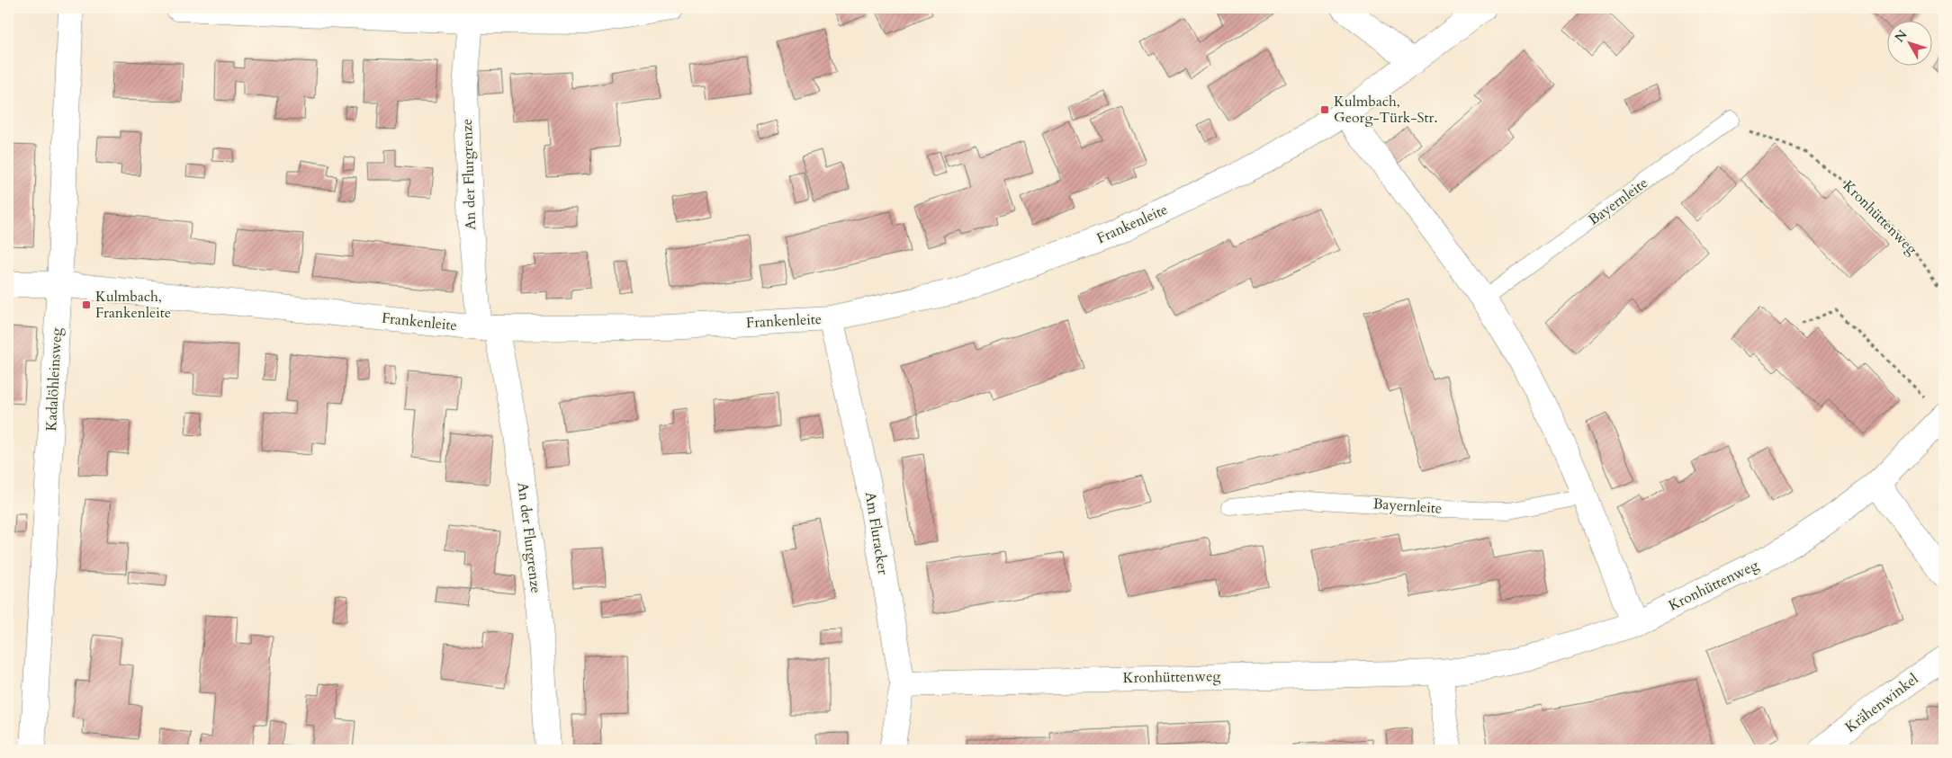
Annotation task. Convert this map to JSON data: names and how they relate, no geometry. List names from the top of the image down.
{
  "streets": {
    "street": [
      "An der Flurgrenze",
      "Kronhüttenweg",
      "Frankenleite",
      "Kadalöhleinsweg",
      "Am Fluracker",
      "Krähenwinkel"
    ],
    "lane": ["Bayernleite"]
  },
  "crossings": [
    ["An der Flurgrenze", "Frankenleite"],
    ["Bayernleite", "Kronhüttenweg"],
    ["Kronhüttenweg", "Am Fluracker"],
    ["Frankenleite", "Kadalöhleinsweg"],
    ["Frankenleite", "Am Fluracker"]
  ],
  "places": {
    "transit": ["Kulmbach, Georg-Türk-Str.", "Kulmbach, Frankenleite"]
  },
  "north": "top left"
}
